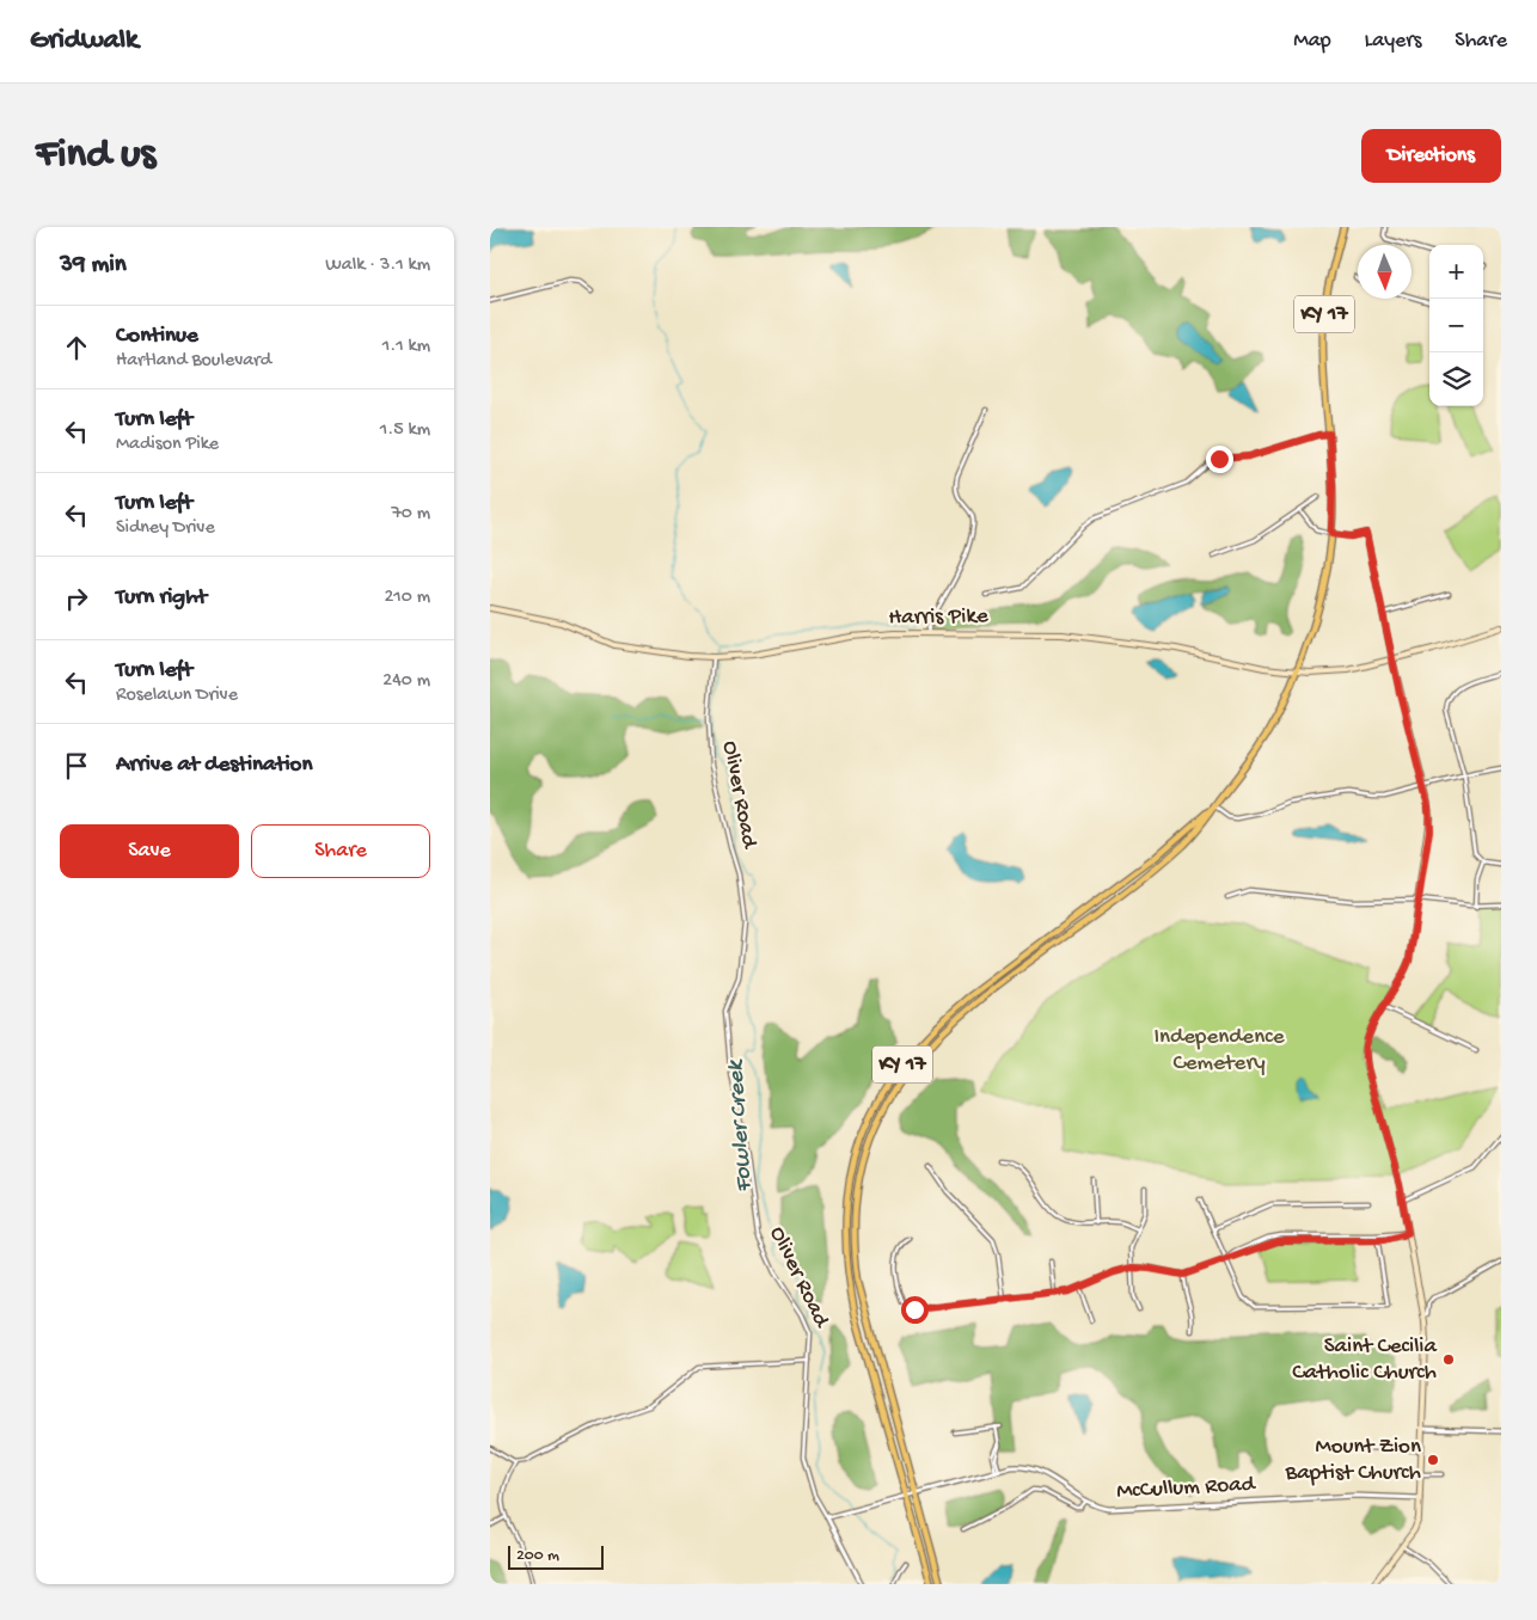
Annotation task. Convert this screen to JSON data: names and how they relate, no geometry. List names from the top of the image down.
{
  "streets": {
    "main road": ["KY 17", "Harris Pike"],
    "street": ["Oliver Road", "McCullum Road"]
  },
  "crossings": [
    ["KY 17", "Harris Pike"],
    ["KY 17", "McCullum Road"],
    ["Harris Pike", "Oliver Road"],
    ["Oliver Road", "McCullum Road"]
  ],
  "water": ["Fowler Creek"],
  "parks": ["Independence Cemetery"],
  "places": ["Saint Cecilia Catholic Church", "Mount Zion Baptist Church"],
  "scale_bar": "200 m",
  "north": "bottom",
  "page": {
    "header": "Gridwalk",
    "nav": ["Map", "Layers", "Share"],
    "buttons": [
      "Directions",
      ["Save", "Share"]
    ],
    "title": "Find us",
    "heading": ["39 min", "Walk · 3.1 km"],
    "map_buttons": ["+", "−"],
    "list": [
      ["Continue", "Hartland Boulevard", "1.1 km"],
      ["Turn left", "Madison Pike", "1.5 km"],
      ["Turn left", "Sidney Drive", "70 m"],
      ["Turn right", "210 m"],
      ["Turn left", "Roselawn Drive", "240 m"],
      "Arrive at destination"
    ],
    "scale": "200 m"
  }
}
